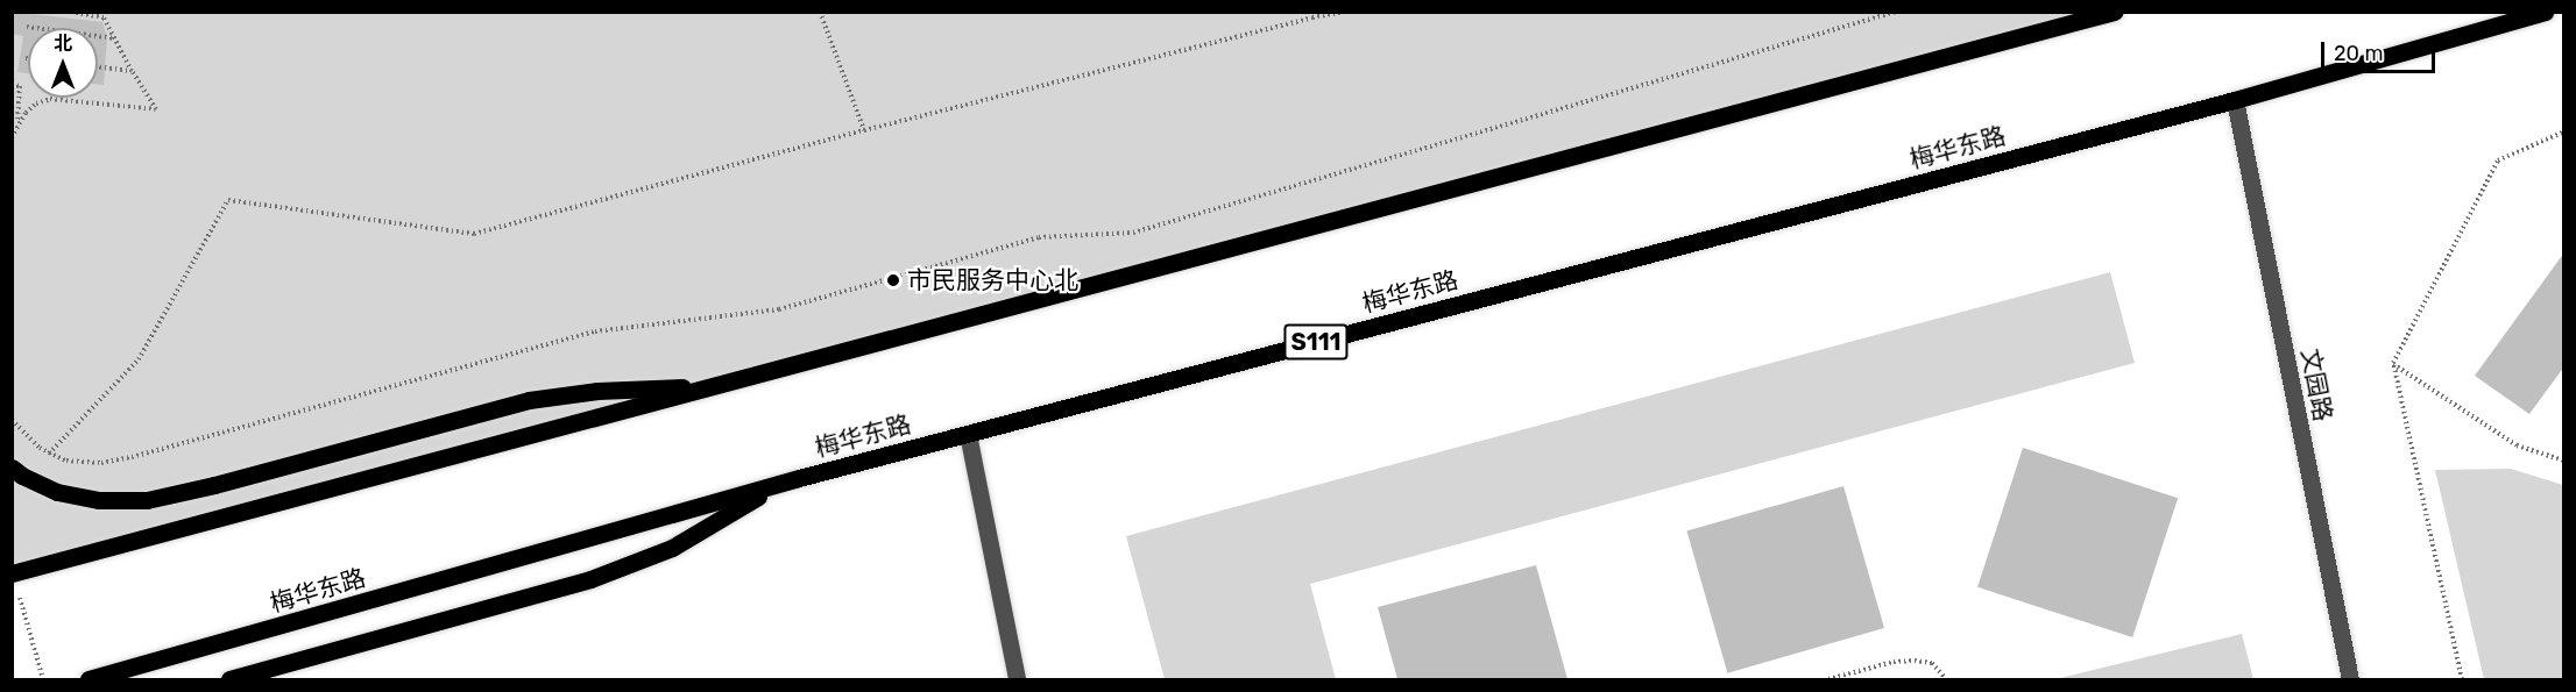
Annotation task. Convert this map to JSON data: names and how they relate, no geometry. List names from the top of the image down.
{
  "streets": {
    "main road": ["梅华东路", "S111"],
    "street": ["文园路"]
  },
  "crossings": [
    ["梅华东路", "文园路"]
  ],
  "places": ["市民服务中心北"],
  "scale_bar": "20 m",
  "north": "top"
}
